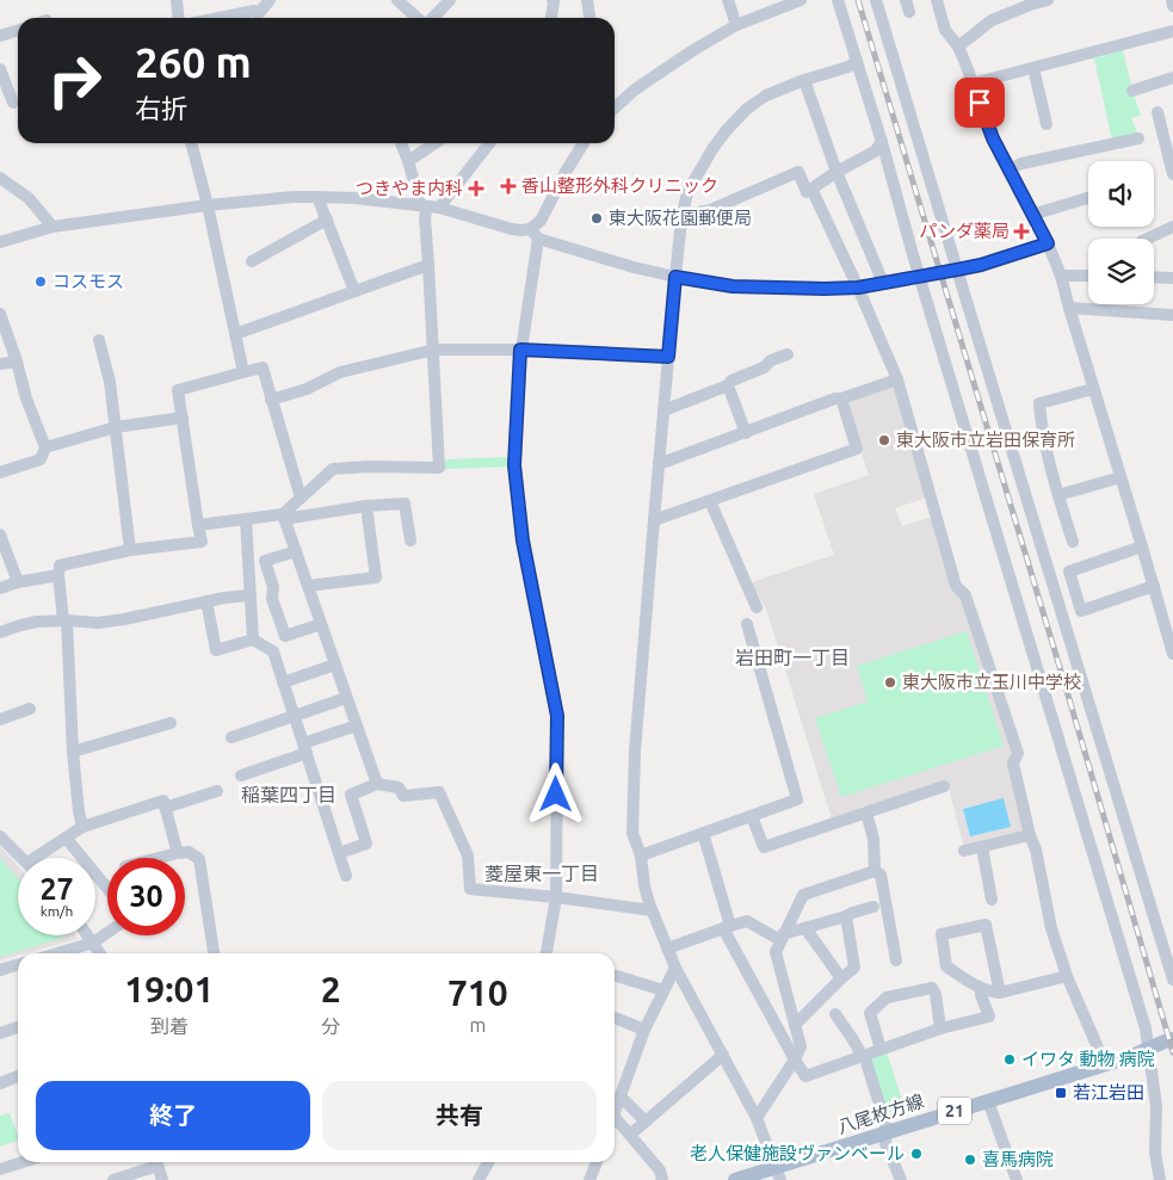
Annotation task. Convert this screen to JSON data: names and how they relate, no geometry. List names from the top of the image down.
{
  "streets": {
    "main road": ["21", "八尾枚方線"]
  },
  "districts": ["岩田町一丁目", "稲葉四丁目", "菱屋東一丁目"],
  "places": {
    "health": ["香山整形外科クリニック", "つきやま内科", "パンダ薬局"],
    "other": [
      "東大阪花園郵便局",
      "コスモス",
      "東大阪市立岩田保育所",
      "東大阪市立玉川中学校",
      "イワタ 動物 病院",
      "老人保健施設ヴァンベール",
      "喜馬病院"
    ],
    "transit": ["若江岩田"]
  },
  "page": {
    "turn": ["260 m", "右折"],
    "speed": "27 km/h",
    "limit": "30",
    "eta": [
      "19:01",
      "到着",
      "2",
      "分",
      "710",
      "m"
    ],
    "buttons": ["終了", "共有"]
  }
}
